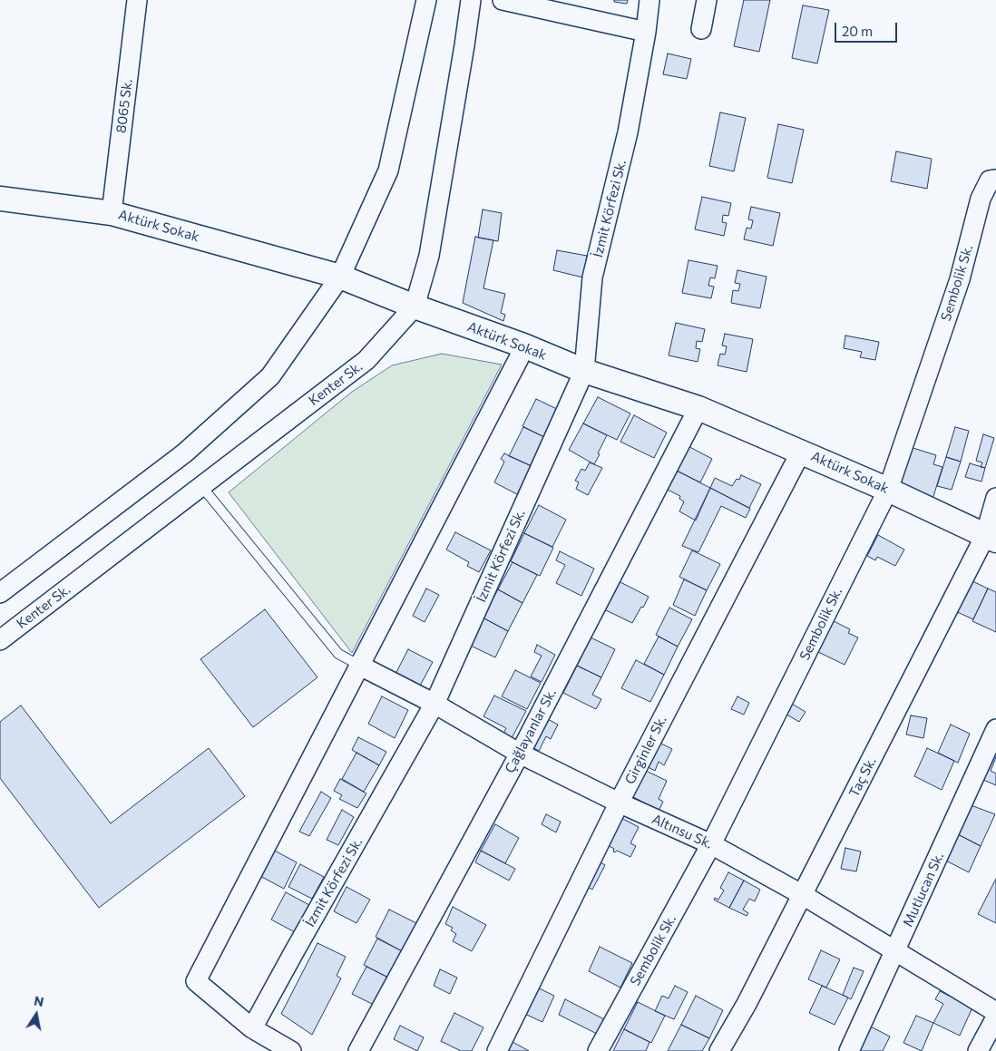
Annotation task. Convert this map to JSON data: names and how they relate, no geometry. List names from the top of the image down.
{
  "streets": {
    "street": [
      "8065 Sk.",
      "İzmit Körfezi Sk.",
      "Aktürk Sokak",
      "Sembolik Sk.",
      "Kenter Sk.",
      "Çağlayanlar Sk.",
      "Girginler Sk.",
      "Taç Sk.",
      "Altınsu Sk.",
      "Mutlucan Sk."
    ]
  },
  "crossings": [
    ["8065 Sk.", "Aktürk Sokak"],
    ["İzmit Körfezi Sk.", "Aktürk Sokak"],
    ["İzmit Körfezi Sk.", "Altınsu Sk."],
    ["Aktürk Sokak", "Sembolik Sk."],
    ["Aktürk Sokak", "Kenter Sk."],
    ["Aktürk Sokak", "Çağlayanlar Sk."],
    ["Aktürk Sokak", "Girginler Sk."],
    ["Aktürk Sokak", "Taç Sk."],
    ["Sembolik Sk.", "Altınsu Sk."],
    ["Çağlayanlar Sk.", "Altınsu Sk."],
    ["Girginler Sk.", "Altınsu Sk."],
    ["Taç Sk.", "Altınsu Sk."],
    ["Altınsu Sk.", "Mutlucan Sk."]
  ],
  "scale_bar": "20 m",
  "north": "top"
}
